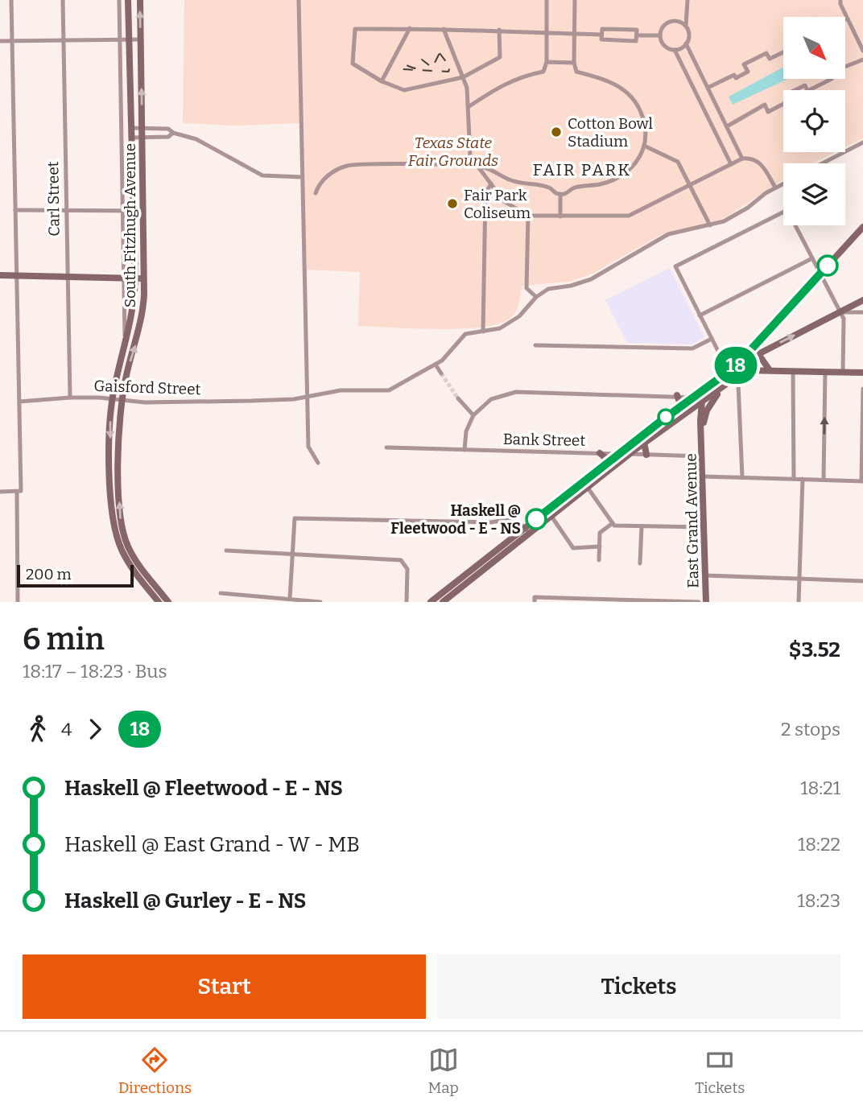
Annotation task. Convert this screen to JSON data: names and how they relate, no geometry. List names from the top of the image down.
{
  "streets": {
    "main road": ["South Fitzhugh Avenue", "East Grand Avenue"],
    "street": ["Carl Street", "Gaisford Street", "Bank Street"]
  },
  "crossings": [
    ["Carl Street", "Gaisford Street"],
    ["South Fitzhugh Avenue", "Gaisford Street"],
    ["Bank Street", "East Grand Avenue"]
  ],
  "districts": ["FAIR PARK"],
  "parks": ["Texas State Fair Grounds"],
  "places": ["Cotton Bowl Stadium", "Fair Park Coliseum", "Haskell @ Fleetwood - E - NS"],
  "lines": ["bus line 18"],
  "scale_bar": "200 m",
  "north": "bottom right",
  "page": {
    "on_map": "18",
    "scale": "200 m",
    "heading": ["6 min", "18:17 – 18:23 · Bus", "$3.52"],
    "legs": ["4", "18", "2 stops"],
    "list": [
      {
        "name": "Haskell @ Fleetwood - E - NS",
        "value": "18:21"
      },
      {
        "name": "Haskell @ East Grand - W - MB",
        "value": "18:22"
      },
      {
        "name": "Haskell @ Gurley - E - NS",
        "value": "18:23"
      }
    ],
    "buttons": ["Start", "Tickets"],
    "tabs": ["Directions", "Map", "Tickets"]
  }
}
